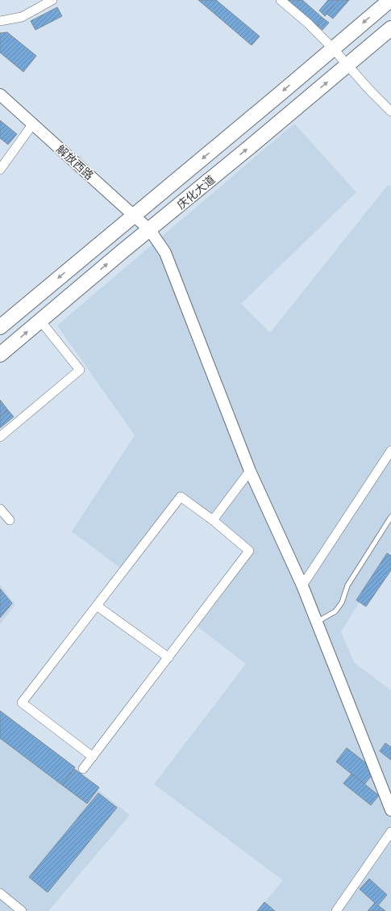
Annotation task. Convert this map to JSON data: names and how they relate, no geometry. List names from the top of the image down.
{
  "streets": {
    "highway": ["庆化大道"],
    "street": ["解放西路"]
  },
  "crossings": [
    ["解放西路", "庆化大道"]
  ]
}
